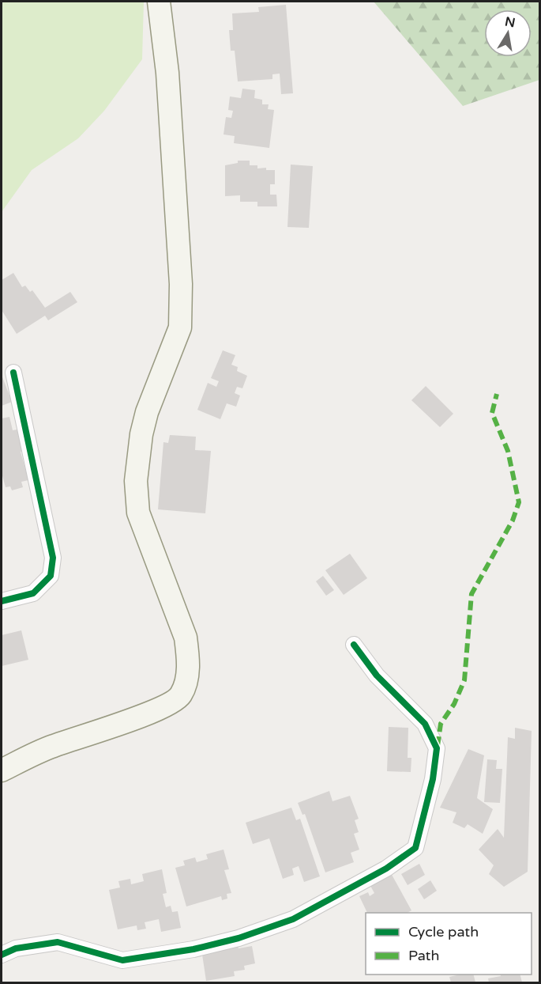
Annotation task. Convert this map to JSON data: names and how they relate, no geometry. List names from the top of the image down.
{
  "legend": ["Cycle path", "Path"],
  "north": "top"
}
